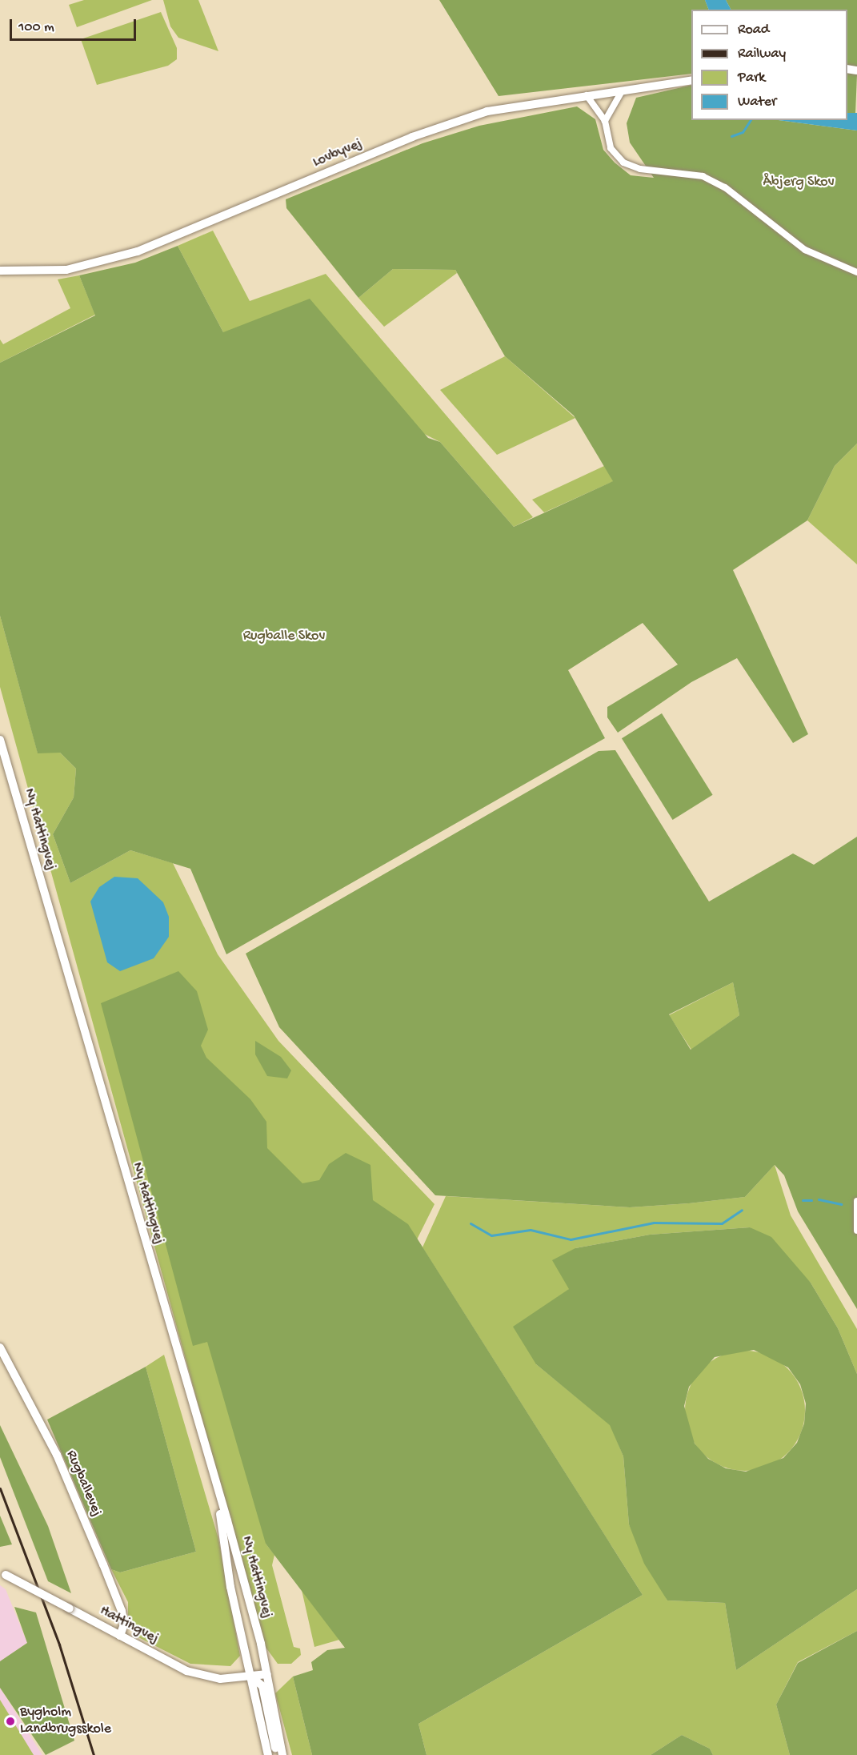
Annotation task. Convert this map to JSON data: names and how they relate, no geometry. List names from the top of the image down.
{
  "streets": {
    "street": [
      "Lovbyvej",
      "Ny Hattingvej",
      "Rugballevej",
      "Hattingvej"
    ]
  },
  "crossings": [
    ["Ny Hattingvej", "Hattingvej"],
    ["Rugballevej", "Hattingvej"]
  ],
  "parks": ["Åbjerg Skov", "Rugballe Skov"],
  "places": ["Bygholm Landbrugsskole"],
  "legend": [
    "Road",
    "Railway",
    "Park",
    "Water"
  ],
  "scale_bar": "100 m"
}
